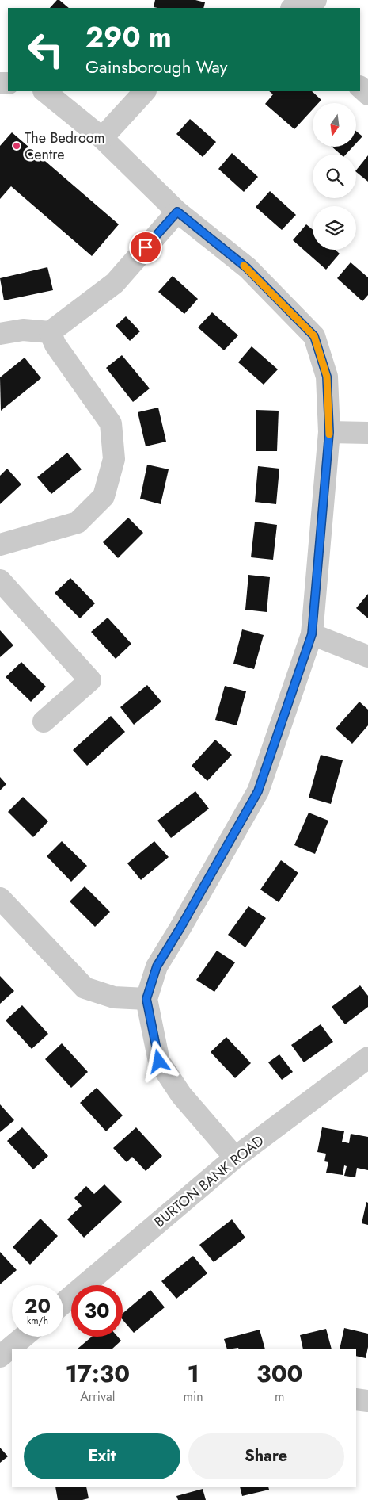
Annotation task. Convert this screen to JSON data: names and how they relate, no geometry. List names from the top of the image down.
{
  "streets": {
    "street": ["BURTON BANK ROAD"]
  },
  "places": ["The Bedroom Centre"],
  "north": "bottom",
  "page": {
    "turn": ["290 m", "Gainsborough Way"],
    "speed": "20 km/h",
    "limit": "30",
    "eta": [
      "17:30",
      "Arrival",
      "1",
      "min",
      "300",
      "m"
    ],
    "buttons": ["Exit", "Share"]
  }
}
